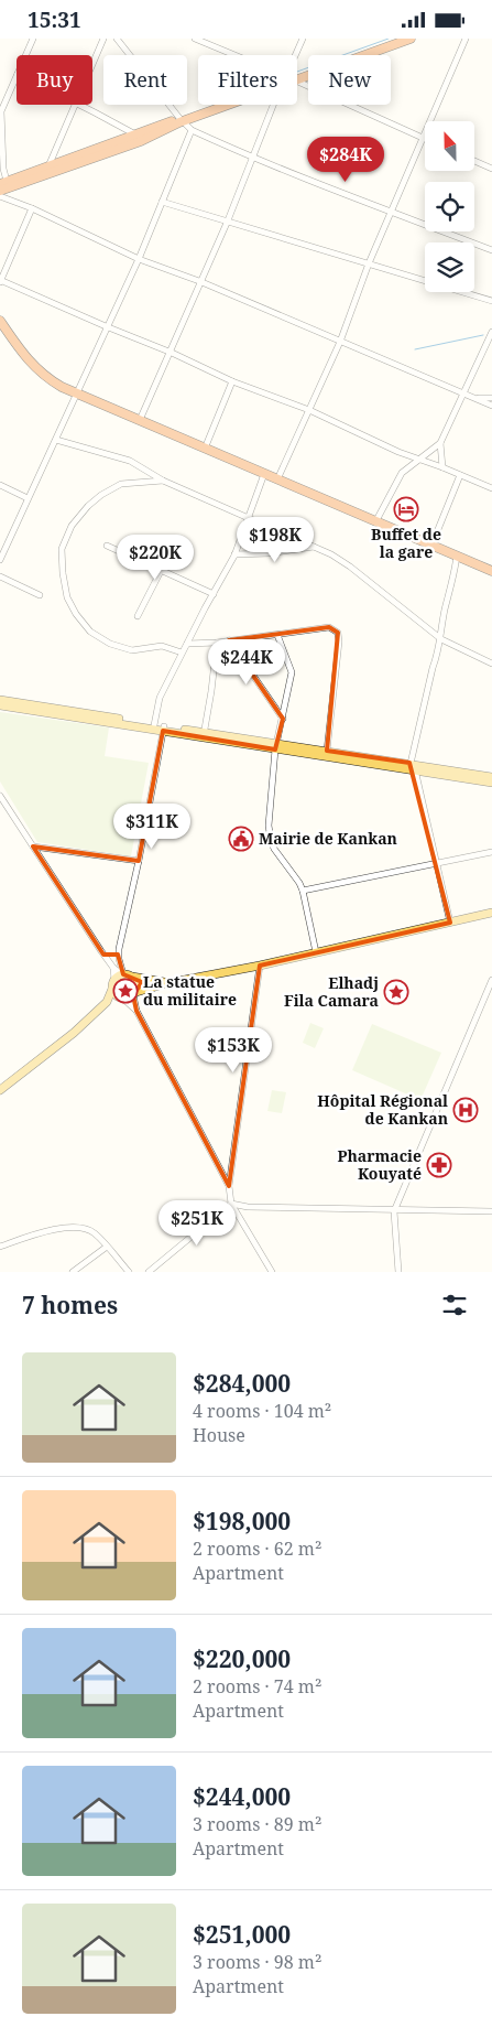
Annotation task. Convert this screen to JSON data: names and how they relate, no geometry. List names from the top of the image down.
{
  "places": {
    "hotel": ["Buffet de la gare"],
    "public building": ["Mairie de Kankan"],
    "place": ["La statue du militaire", "Elhadj Fila Camara"],
    "hospital": ["Hôpital Régional de Kankan"],
    "pharmacy": ["Pharmacie Kouyaté"]
  },
  "north": "top",
  "page": {
    "status": "15:31",
    "chip": [
      "Buy",
      "Rent",
      "Filters",
      "New"
    ],
    "price": [
      "$284K",
      "$198K",
      "$220K",
      "$244K",
      "$311K",
      "$153K",
      "$251K"
    ],
    "heading": "7 homes",
    "list": [
      {
        "name": "$284,000",
        "note": "4 rooms · 104 m² · House"
      },
      {
        "name": "$198,000",
        "note": "2 rooms · 62 m² · Apartment"
      },
      {
        "name": "$220,000",
        "note": "2 rooms · 74 m² · Apartment"
      },
      {
        "name": "$244,000",
        "note": "3 rooms · 89 m² · Apartment"
      },
      {
        "name": "$251,000",
        "note": "3 rooms · 98 m² · Apartment"
      }
    ]
  }
}
